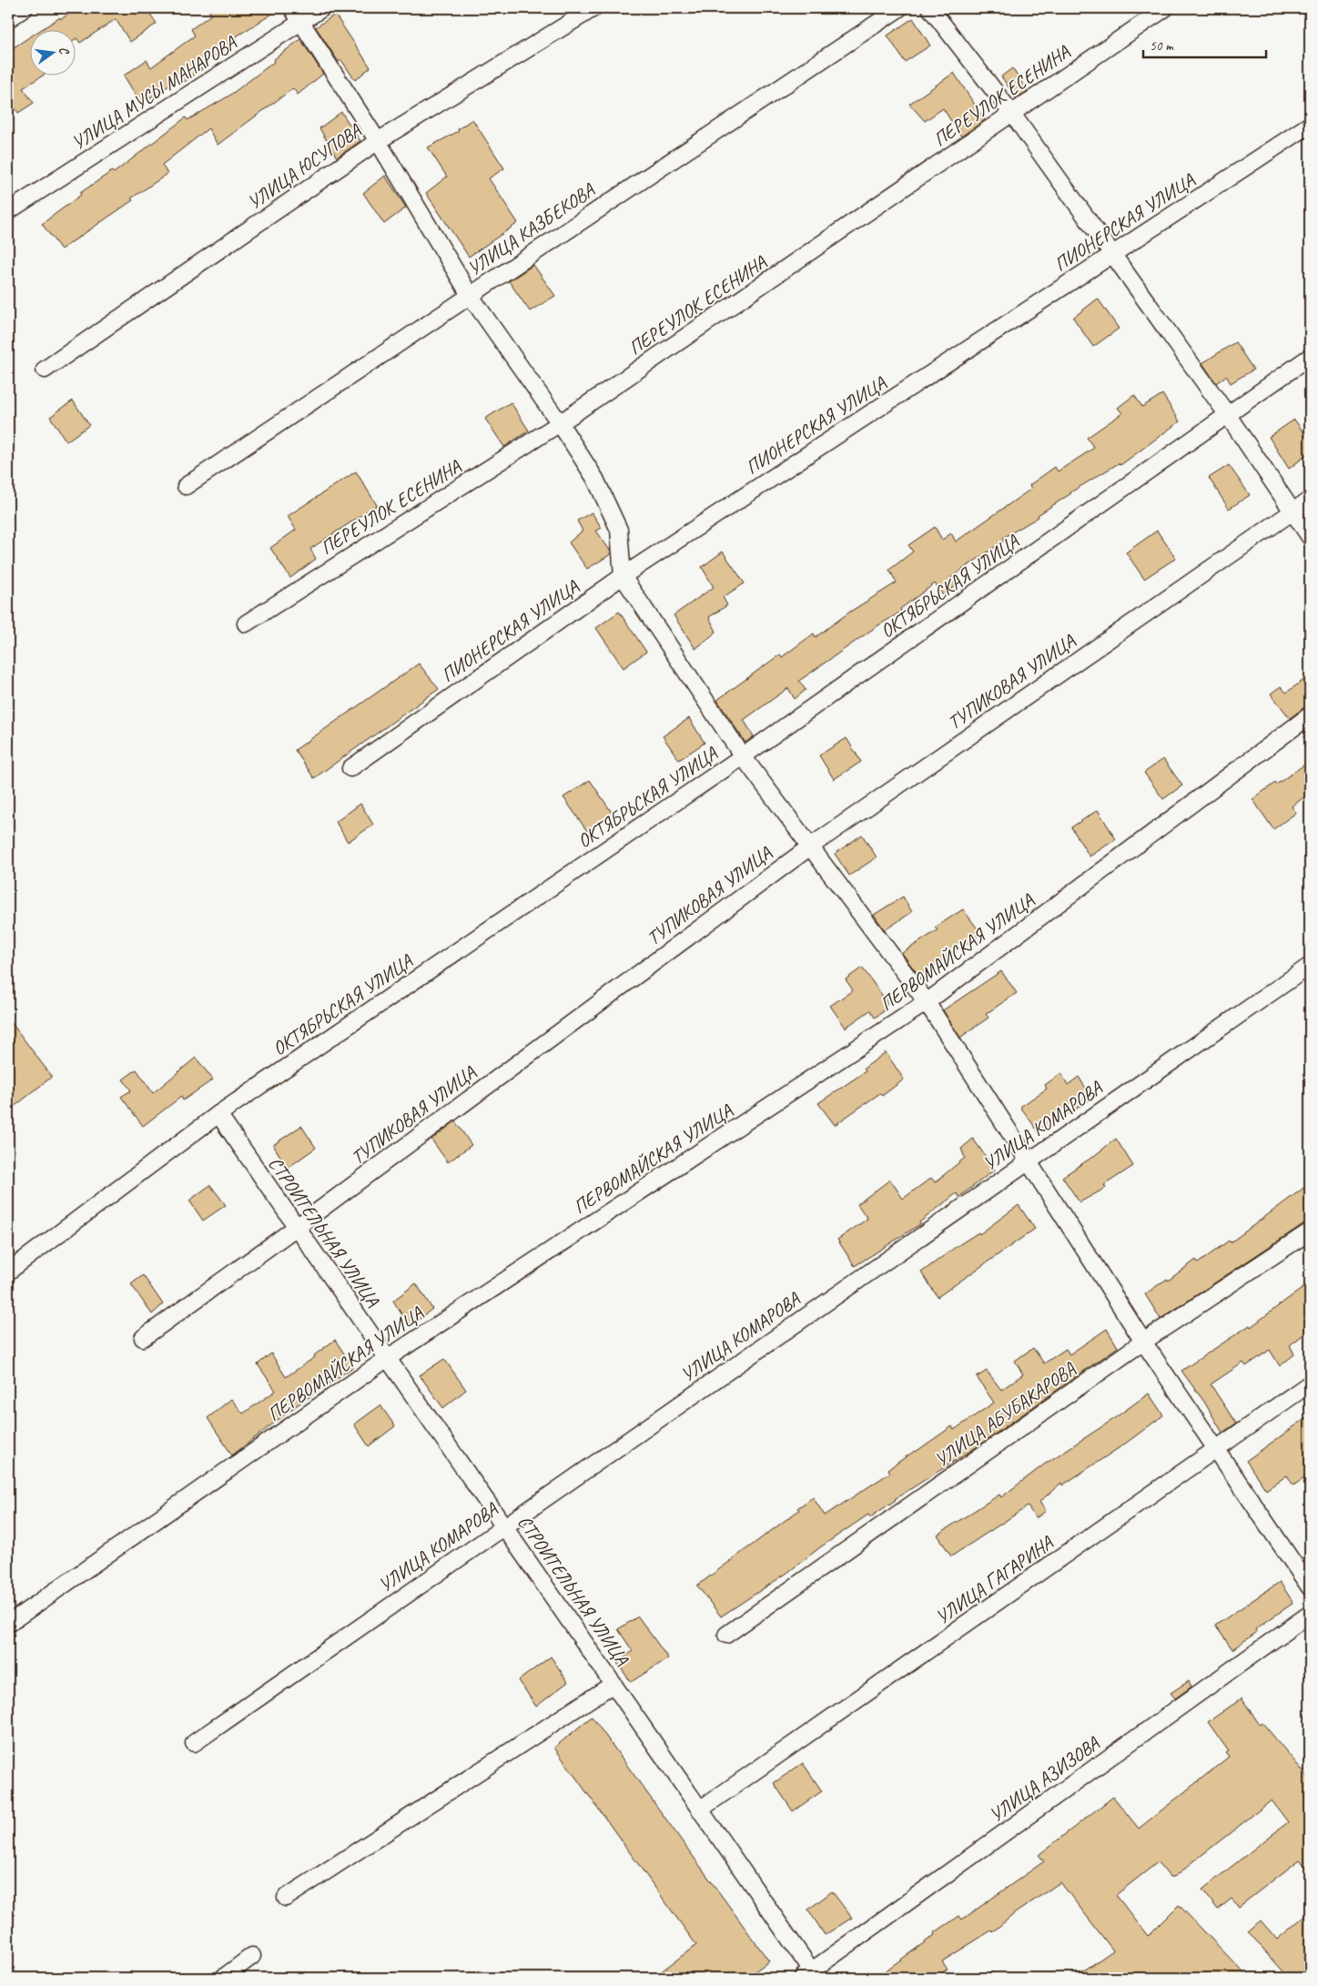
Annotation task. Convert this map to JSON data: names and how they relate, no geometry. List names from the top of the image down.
{
  "streets": {
    "street": [
      "УЛИЦА МУСЫ МАНАРОВА",
      "ПЕРЕУЛОК ЕСЕНИНА",
      "УЛИЦА ЮСУПОВА",
      "ПИОНЕРСКАЯ УЛИЦА",
      "УЛИЦА КАЗБЕКОВА",
      "ОКТЯБРЬСКАЯ УЛИЦА",
      "ТУПИКОВАЯ УЛИЦА",
      "ПЕРВОМАЙСКАЯ УЛИЦА",
      "УЛИЦА КОМАРОВА",
      "СТРОИТЕЛЬНАЯ УЛИЦА",
      "УЛИЦА АБУБАКАРОВА",
      "УЛИЦА ГАГАРИНА",
      "УЛИЦА АЗИЗОВА"
    ]
  },
  "crossings": [
    ["ОКТЯБРЬСКАЯ УЛИЦА", "СТРОИТЕЛЬНАЯ УЛИЦА"],
    ["ТУПИКОВАЯ УЛИЦА", "СТРОИТЕЛЬНАЯ УЛИЦА"],
    ["ПЕРВОМАЙСКАЯ УЛИЦА", "СТРОИТЕЛЬНАЯ УЛИЦА"],
    ["УЛИЦА КОМАРОВА", "СТРОИТЕЛЬНАЯ УЛИЦА"],
    ["СТРОИТЕЛЬНАЯ УЛИЦА", "УЛИЦА ГАГАРИНА"],
    ["СТРОИТЕЛЬНАЯ УЛИЦА", "УЛИЦА АЗИЗОВА"]
  ],
  "scale_bar": "50 m",
  "north": "right"
}
